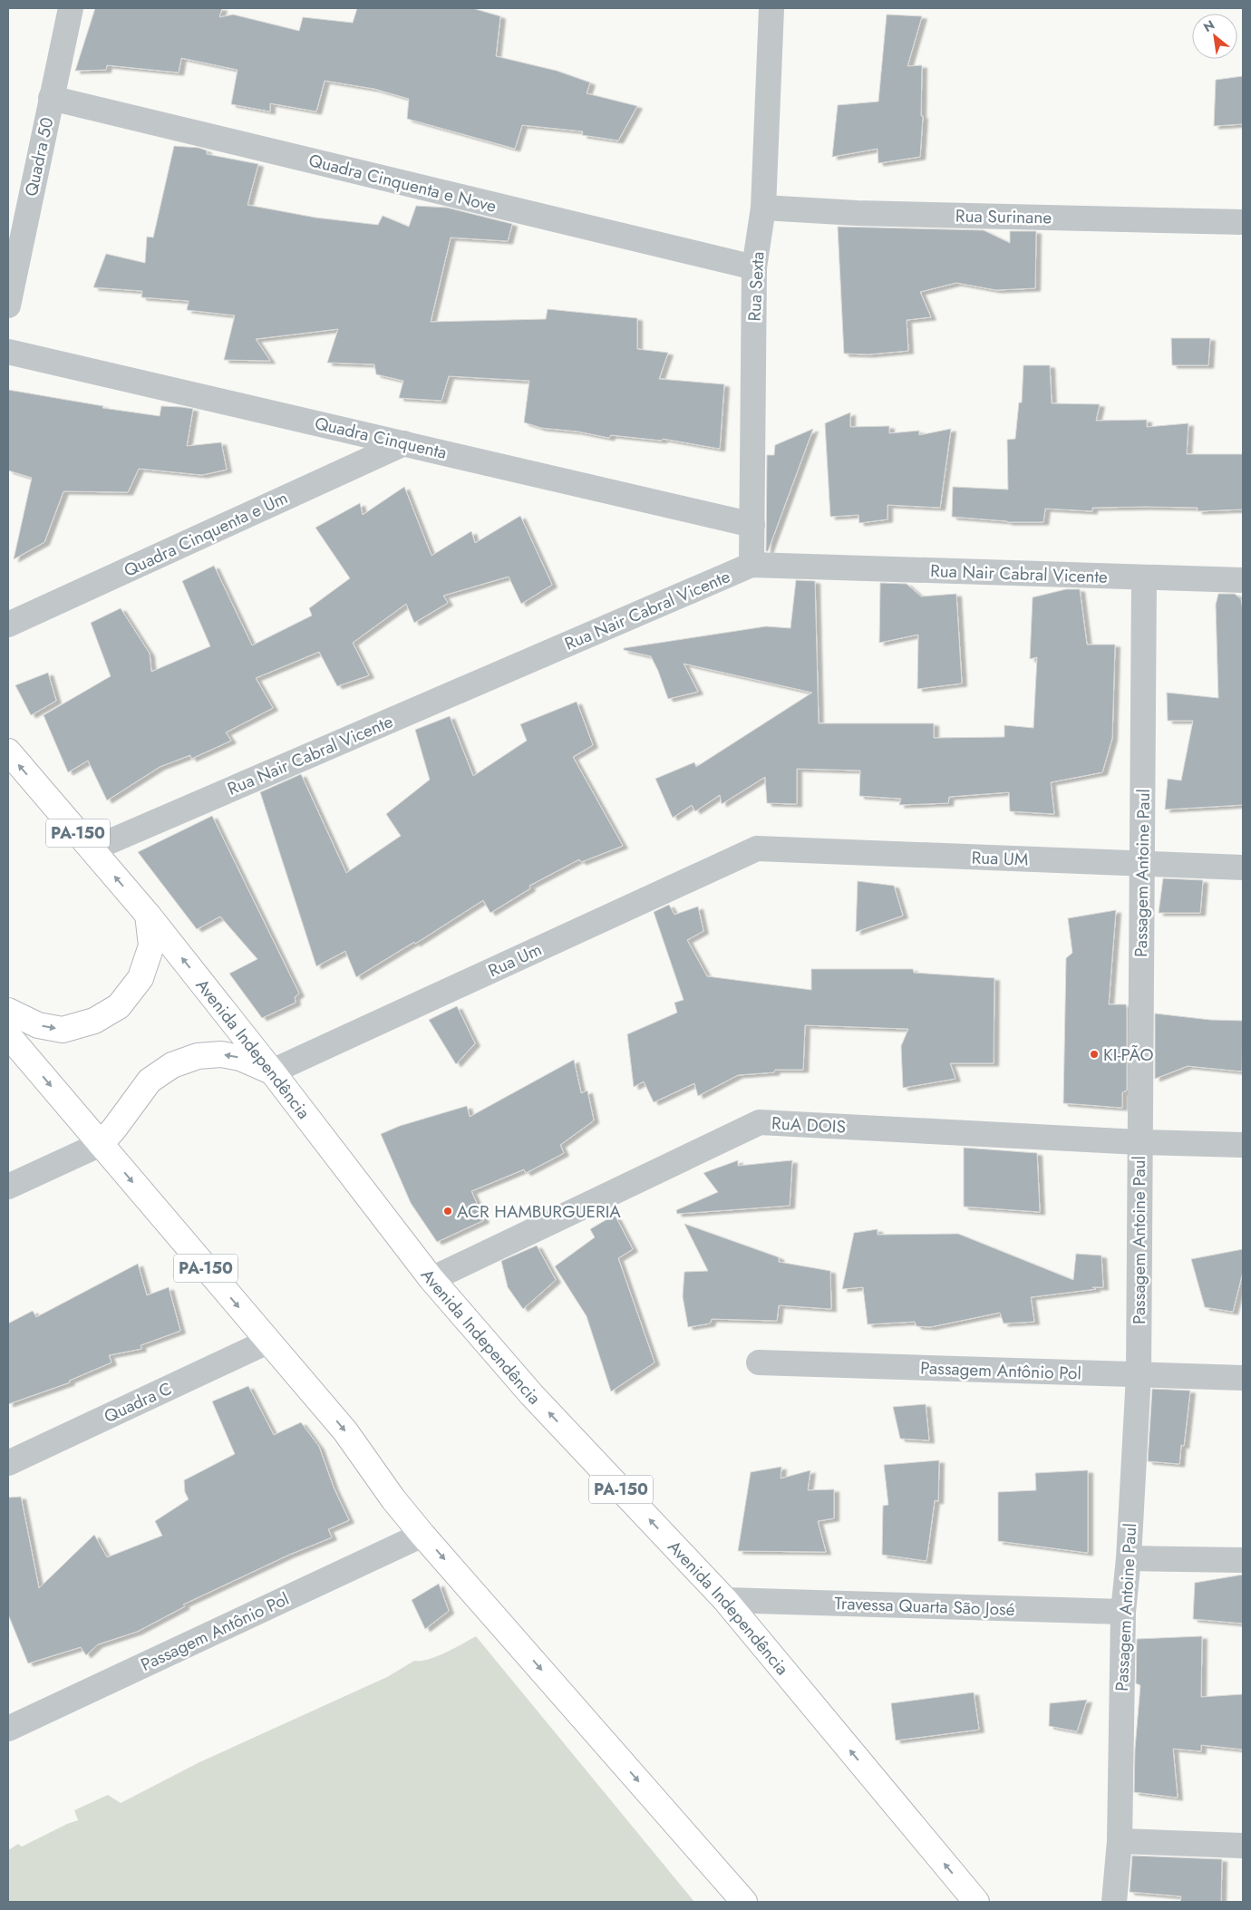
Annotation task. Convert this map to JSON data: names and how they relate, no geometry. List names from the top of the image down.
{
  "streets": {
    "main road": ["PA-150", "Avenida Independência"],
    "street": [
      "Quadra 50",
      "Quadra Cinquenta e Nove",
      "Rua Surinane",
      "Rua Sexta",
      "Quadra Cinquenta",
      "Quadra Cinquenta e Um",
      "Rua Nair Cabral Vicente",
      "Rua UM",
      "Passagem Antoine Paul",
      "Rua Um",
      "RuA DOIS",
      "Passagem Antônio Pol",
      "Quadra C",
      "Travessa Quarta São José"
    ]
  },
  "crossings": [
    ["Quadra 50", "Quadra Cinquenta e Nove"],
    ["Quadra Cinquenta e Nove", "Rua Sexta"],
    ["Rua Surinane", "Rua Sexta"],
    ["Rua Sexta", "Quadra Cinquenta"],
    ["Rua Sexta", "Rua Nair Cabral Vicente"],
    ["Quadra Cinquenta", "Quadra Cinquenta e Um"],
    ["Rua Nair Cabral Vicente", "Passagem Antoine Paul"],
    ["Rua Nair Cabral Vicente", "Avenida Independência"],
    ["PA-150", "Passagem Antônio Pol"],
    ["PA-150", "Quadra C"],
    ["Rua UM", "Passagem Antoine Paul"],
    ["Rua UM", "Rua Um"],
    ["Passagem Antoine Paul", "RuA DOIS"],
    ["Passagem Antoine Paul", "Passagem Antônio Pol"],
    ["Passagem Antoine Paul", "Travessa Quarta São José"],
    ["Rua Um", "Avenida Independência"],
    ["Avenida Independência", "RuA DOIS"],
    ["Avenida Independência", "Travessa Quarta São José"]
  ],
  "places": ["KI-PÃO", "ACR HAMBURGUERIA"],
  "north": "top left"
}
